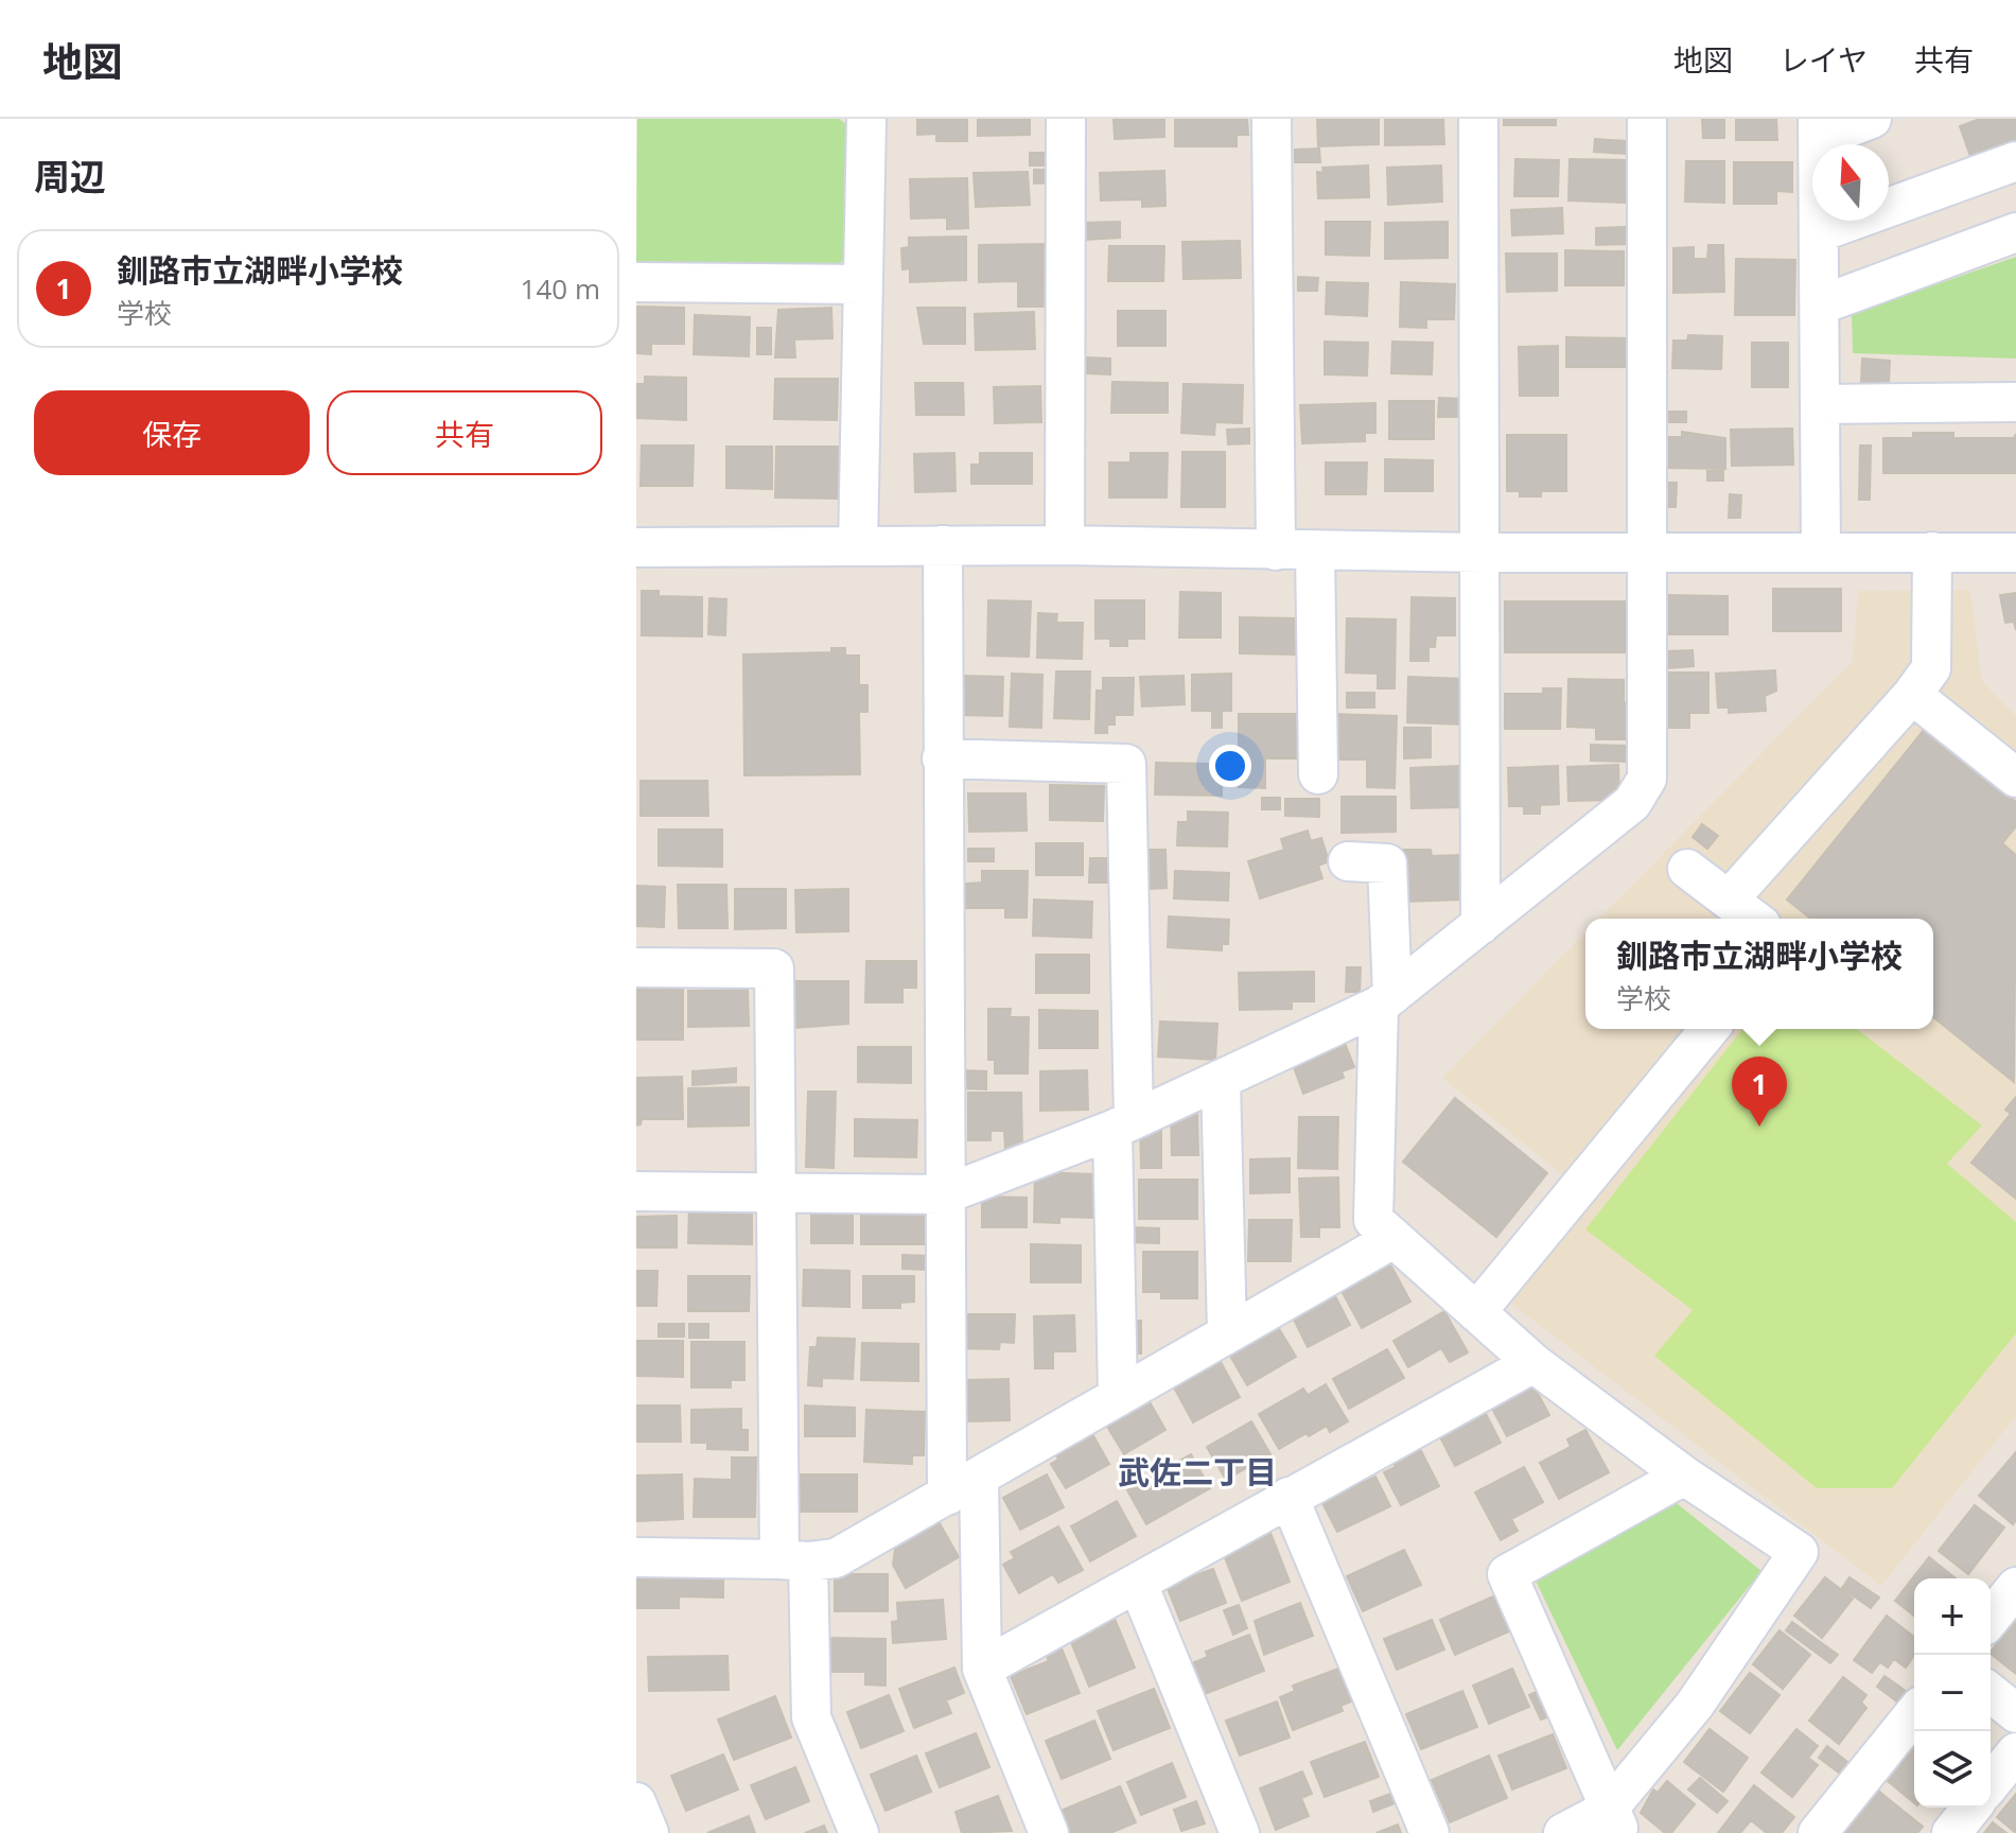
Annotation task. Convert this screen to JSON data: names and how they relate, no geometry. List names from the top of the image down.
{
  "districts": ["武佐二丁目"],
  "north": "top",
  "page": {
    "header": "地図",
    "nav": ["地図", "レイヤ", "共有"],
    "heading": "周辺",
    "list": [
      {
        "mark": "1",
        "name": "釧路市立湖畔小学校",
        "note": "学校",
        "value": "140 m"
      }
    ],
    "buttons": ["保存", "共有"],
    "popup": ["釧路市立湖畔小学校", "学校"],
    "pins": "1",
    "map_buttons": ["+", "−"]
  }
}
